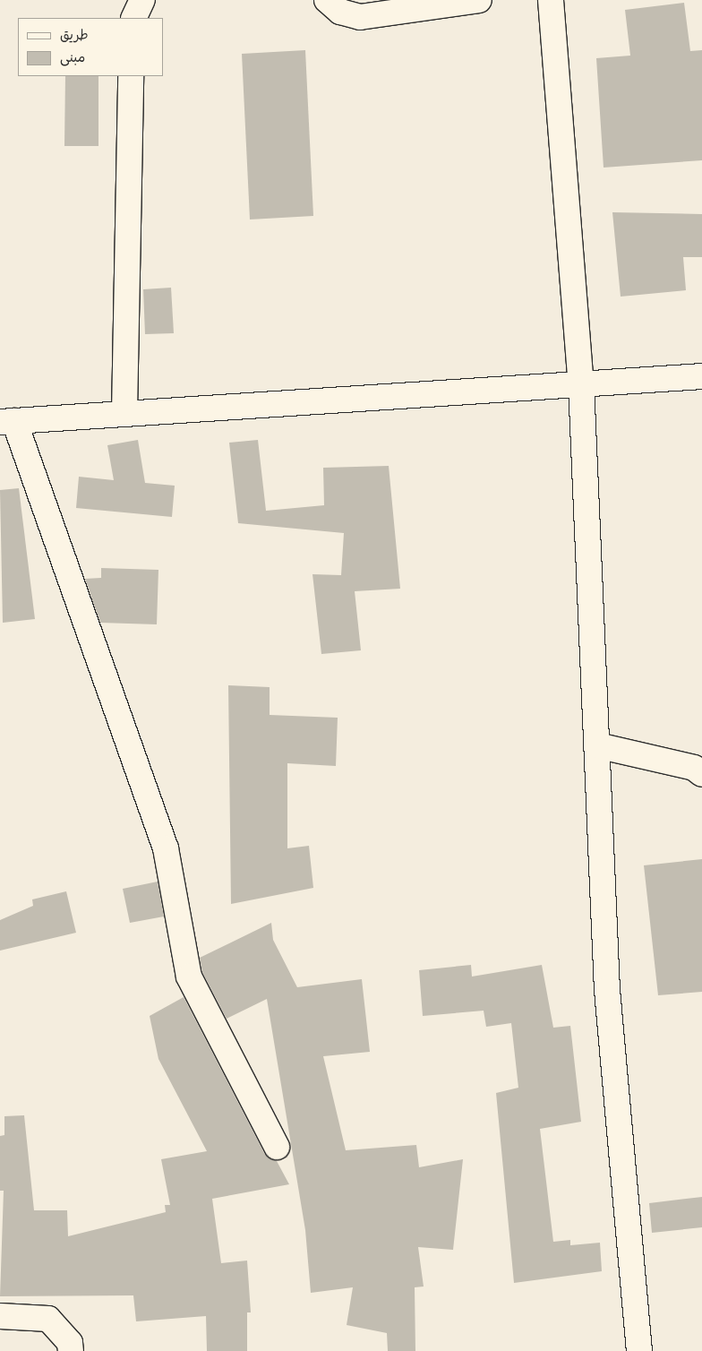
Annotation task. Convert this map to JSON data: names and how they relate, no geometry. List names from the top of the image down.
{
  "legend": ["طريق", "مبنى"]
}
